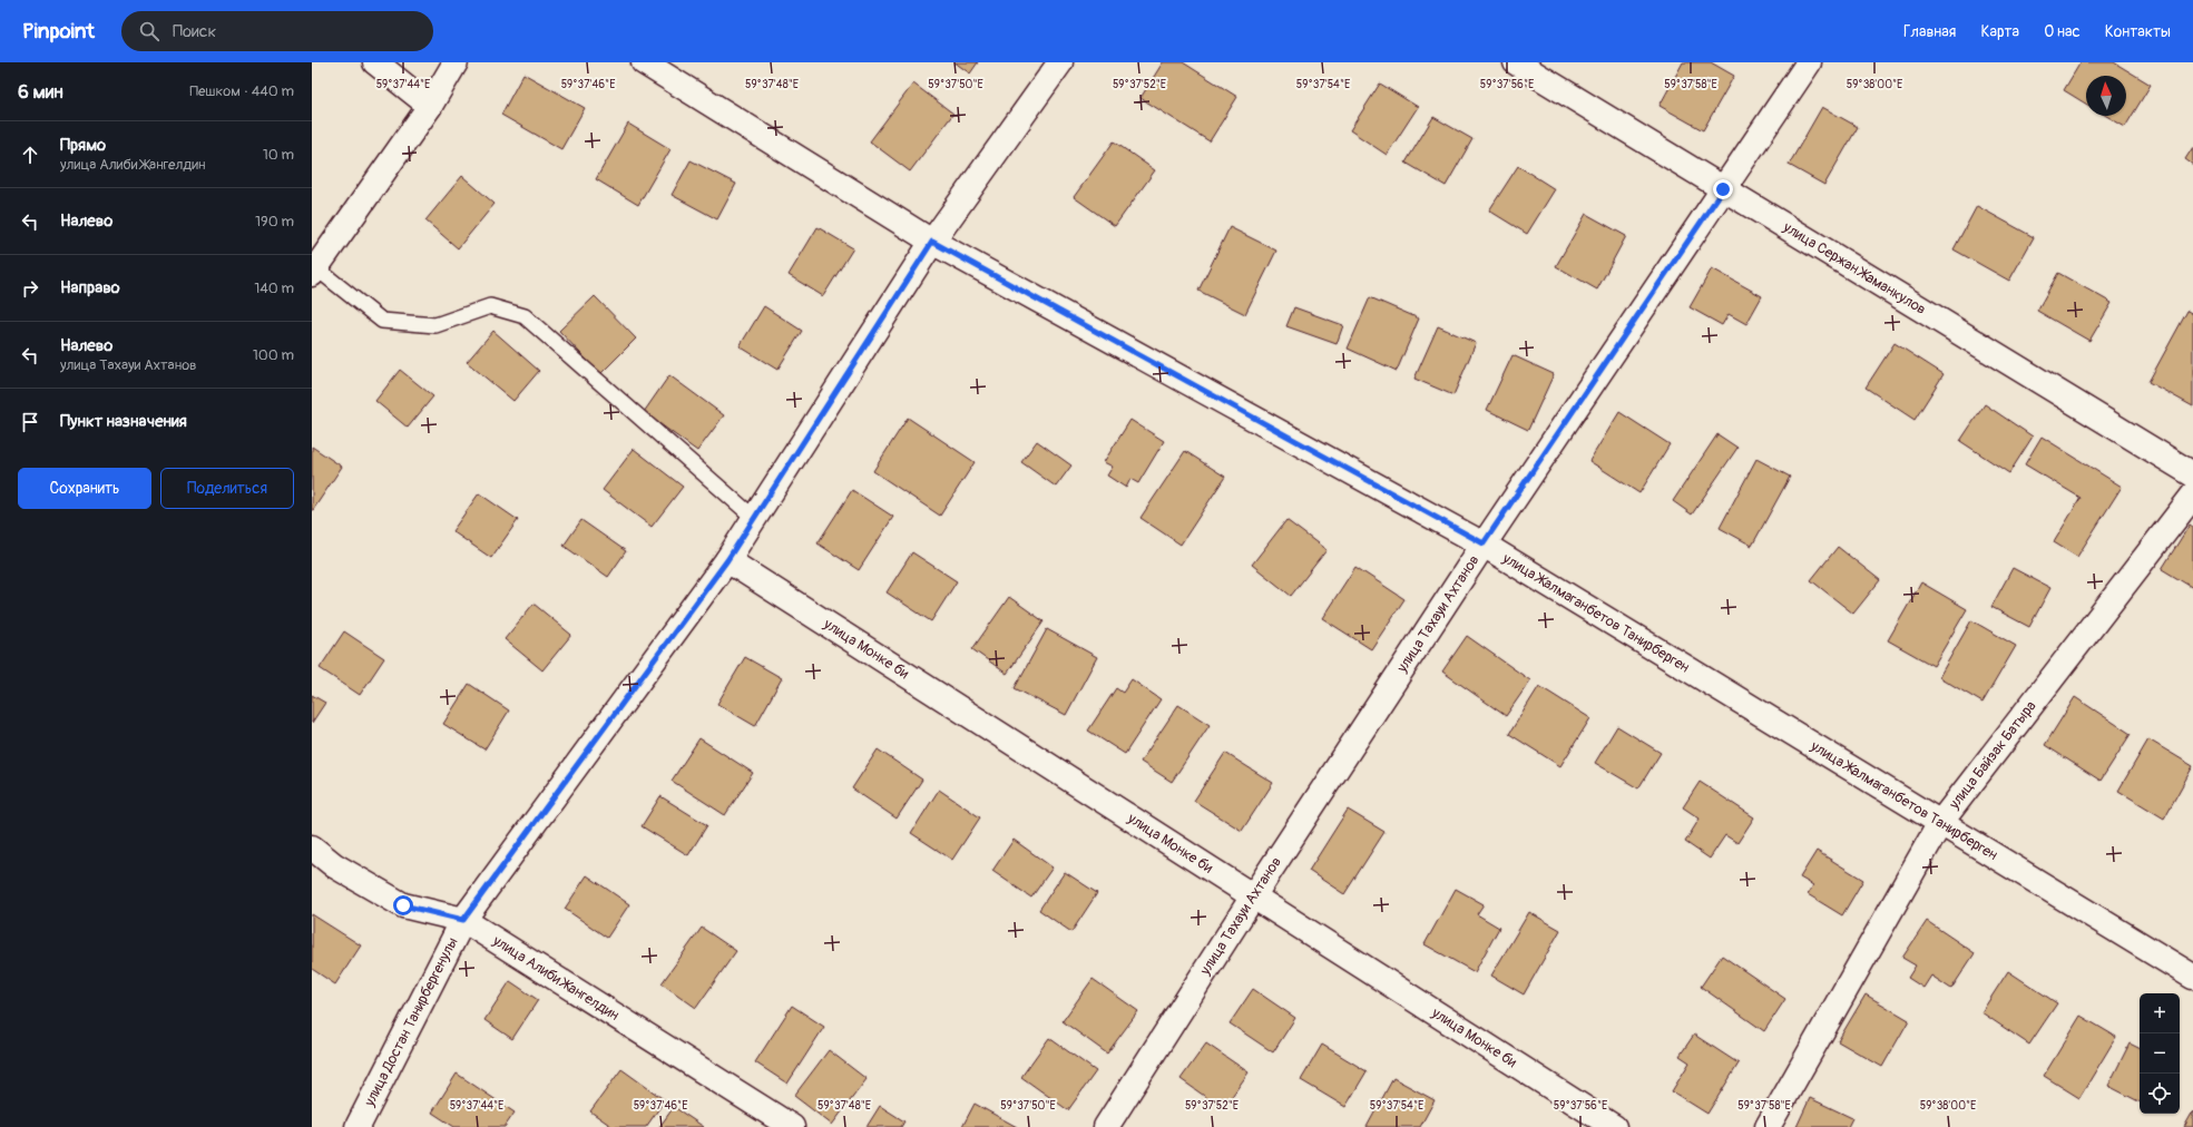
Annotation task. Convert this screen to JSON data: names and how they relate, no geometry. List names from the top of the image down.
{
  "streets": {
    "street": [
      "улица Сержан Жаманкулов",
      "улица Жалмаганбетов Танирберген",
      "улица Тахауи Ахтанов",
      "улица Монке би",
      "улица Байзак Батыра",
      "улица Алиби Жангелдин",
      "улица Достан Танирбергенулы"
    ]
  },
  "crossings": [
    ["улица Сержан Жаманкулов", "улица Тахауи Ахтанов"],
    ["улица Жалмаганбетов Танирберген", "улица Тахауи Ахтанов"],
    ["улица Жалмаганбетов Танирберген", "улица Байзак Батыра"],
    ["улица Жалмаганбетов Танирберген", "улица Достан Танирбергенулы"],
    ["улица Тахауи Ахтанов", "улица Монке би"],
    ["улица Монке би", "улица Достан Танирбергенулы"],
    ["улица Алиби Жангелдин", "улица Достан Танирбергенулы"]
  ],
  "north": "top",
  "page": {
    "header": "Pinpoint",
    "search": "Поиск",
    "nav": [
      "Главная",
      "Карта",
      "О нас",
      "Контакты"
    ],
    "heading": ["6 мин", "Пешком · 440 m"],
    "list": [
      ["Прямо", "улица Алиби Жангелдин", "10 m"],
      ["Налево", "190 m"],
      ["Направо", "140 m"],
      ["Налево", "улица Тахауи Ахтанов", "100 m"],
      "Пункт назначения"
    ],
    "buttons": ["Сохранить", "Поделиться"],
    "map_buttons": ["+", "−"]
  },
  "coordinates": [
    "59°37'44\"E",
    "59°37'46\"E",
    "59°37'48\"E",
    "59°37'50\"E",
    "59°37'52\"E",
    "59°37'54\"E",
    "59°37'56\"E",
    "59°37'58\"E",
    "59°38'00\"E"
  ]
}
